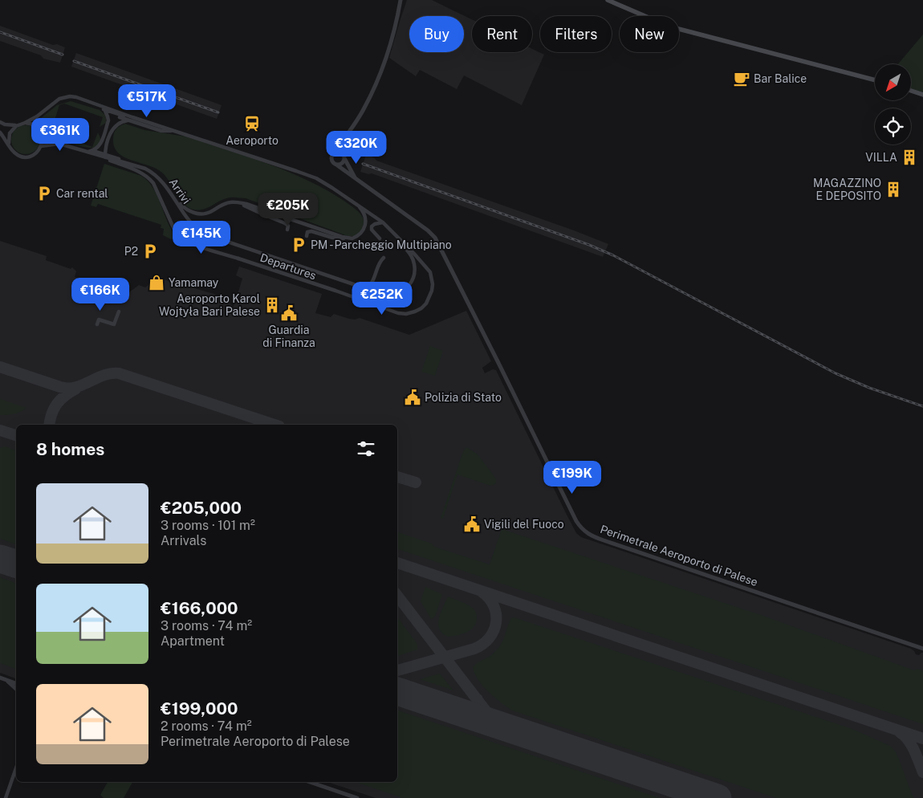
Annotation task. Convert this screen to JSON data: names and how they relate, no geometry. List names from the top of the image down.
{
  "streets": {
    "street": ["Arrivi", "Departures", "Perimetrale Aeroporto di Palese"]
  },
  "places": {
    "cafe": ["Bar Balice"],
    "station": ["Aeroporto"],
    "building": ["VILLA", "MAGAZZINO E DEPOSITO", "Aeroporto Karol Wojtyła Bari Palese"],
    "parking": ["Car rental", "PM - Parcheggio Multipiano", "P2"],
    "shop": ["Yamamay"],
    "public building": ["Guardia di Finanza", "Polizia di Stato", "Vigili del Fuoco"]
  },
  "north": "bottom left",
  "page": {
    "chip": [
      "Buy",
      "Rent",
      "Filters",
      "New"
    ],
    "price": [
      "€517K",
      "€361K",
      "€320K",
      "€205K",
      "€145K",
      "€166K",
      "€252K",
      "€199K"
    ],
    "heading": "8 homes",
    "list": [
      {
        "name": "€205,000",
        "note": "3 rooms · 101 m² · Arrivals"
      },
      {
        "name": "€166,000",
        "note": "3 rooms · 74 m² · Apartment"
      },
      {
        "name": "€199,000",
        "note": "2 rooms · 74 m² · Perimetrale Aeroporto di Palese"
      }
    ]
  }
}
